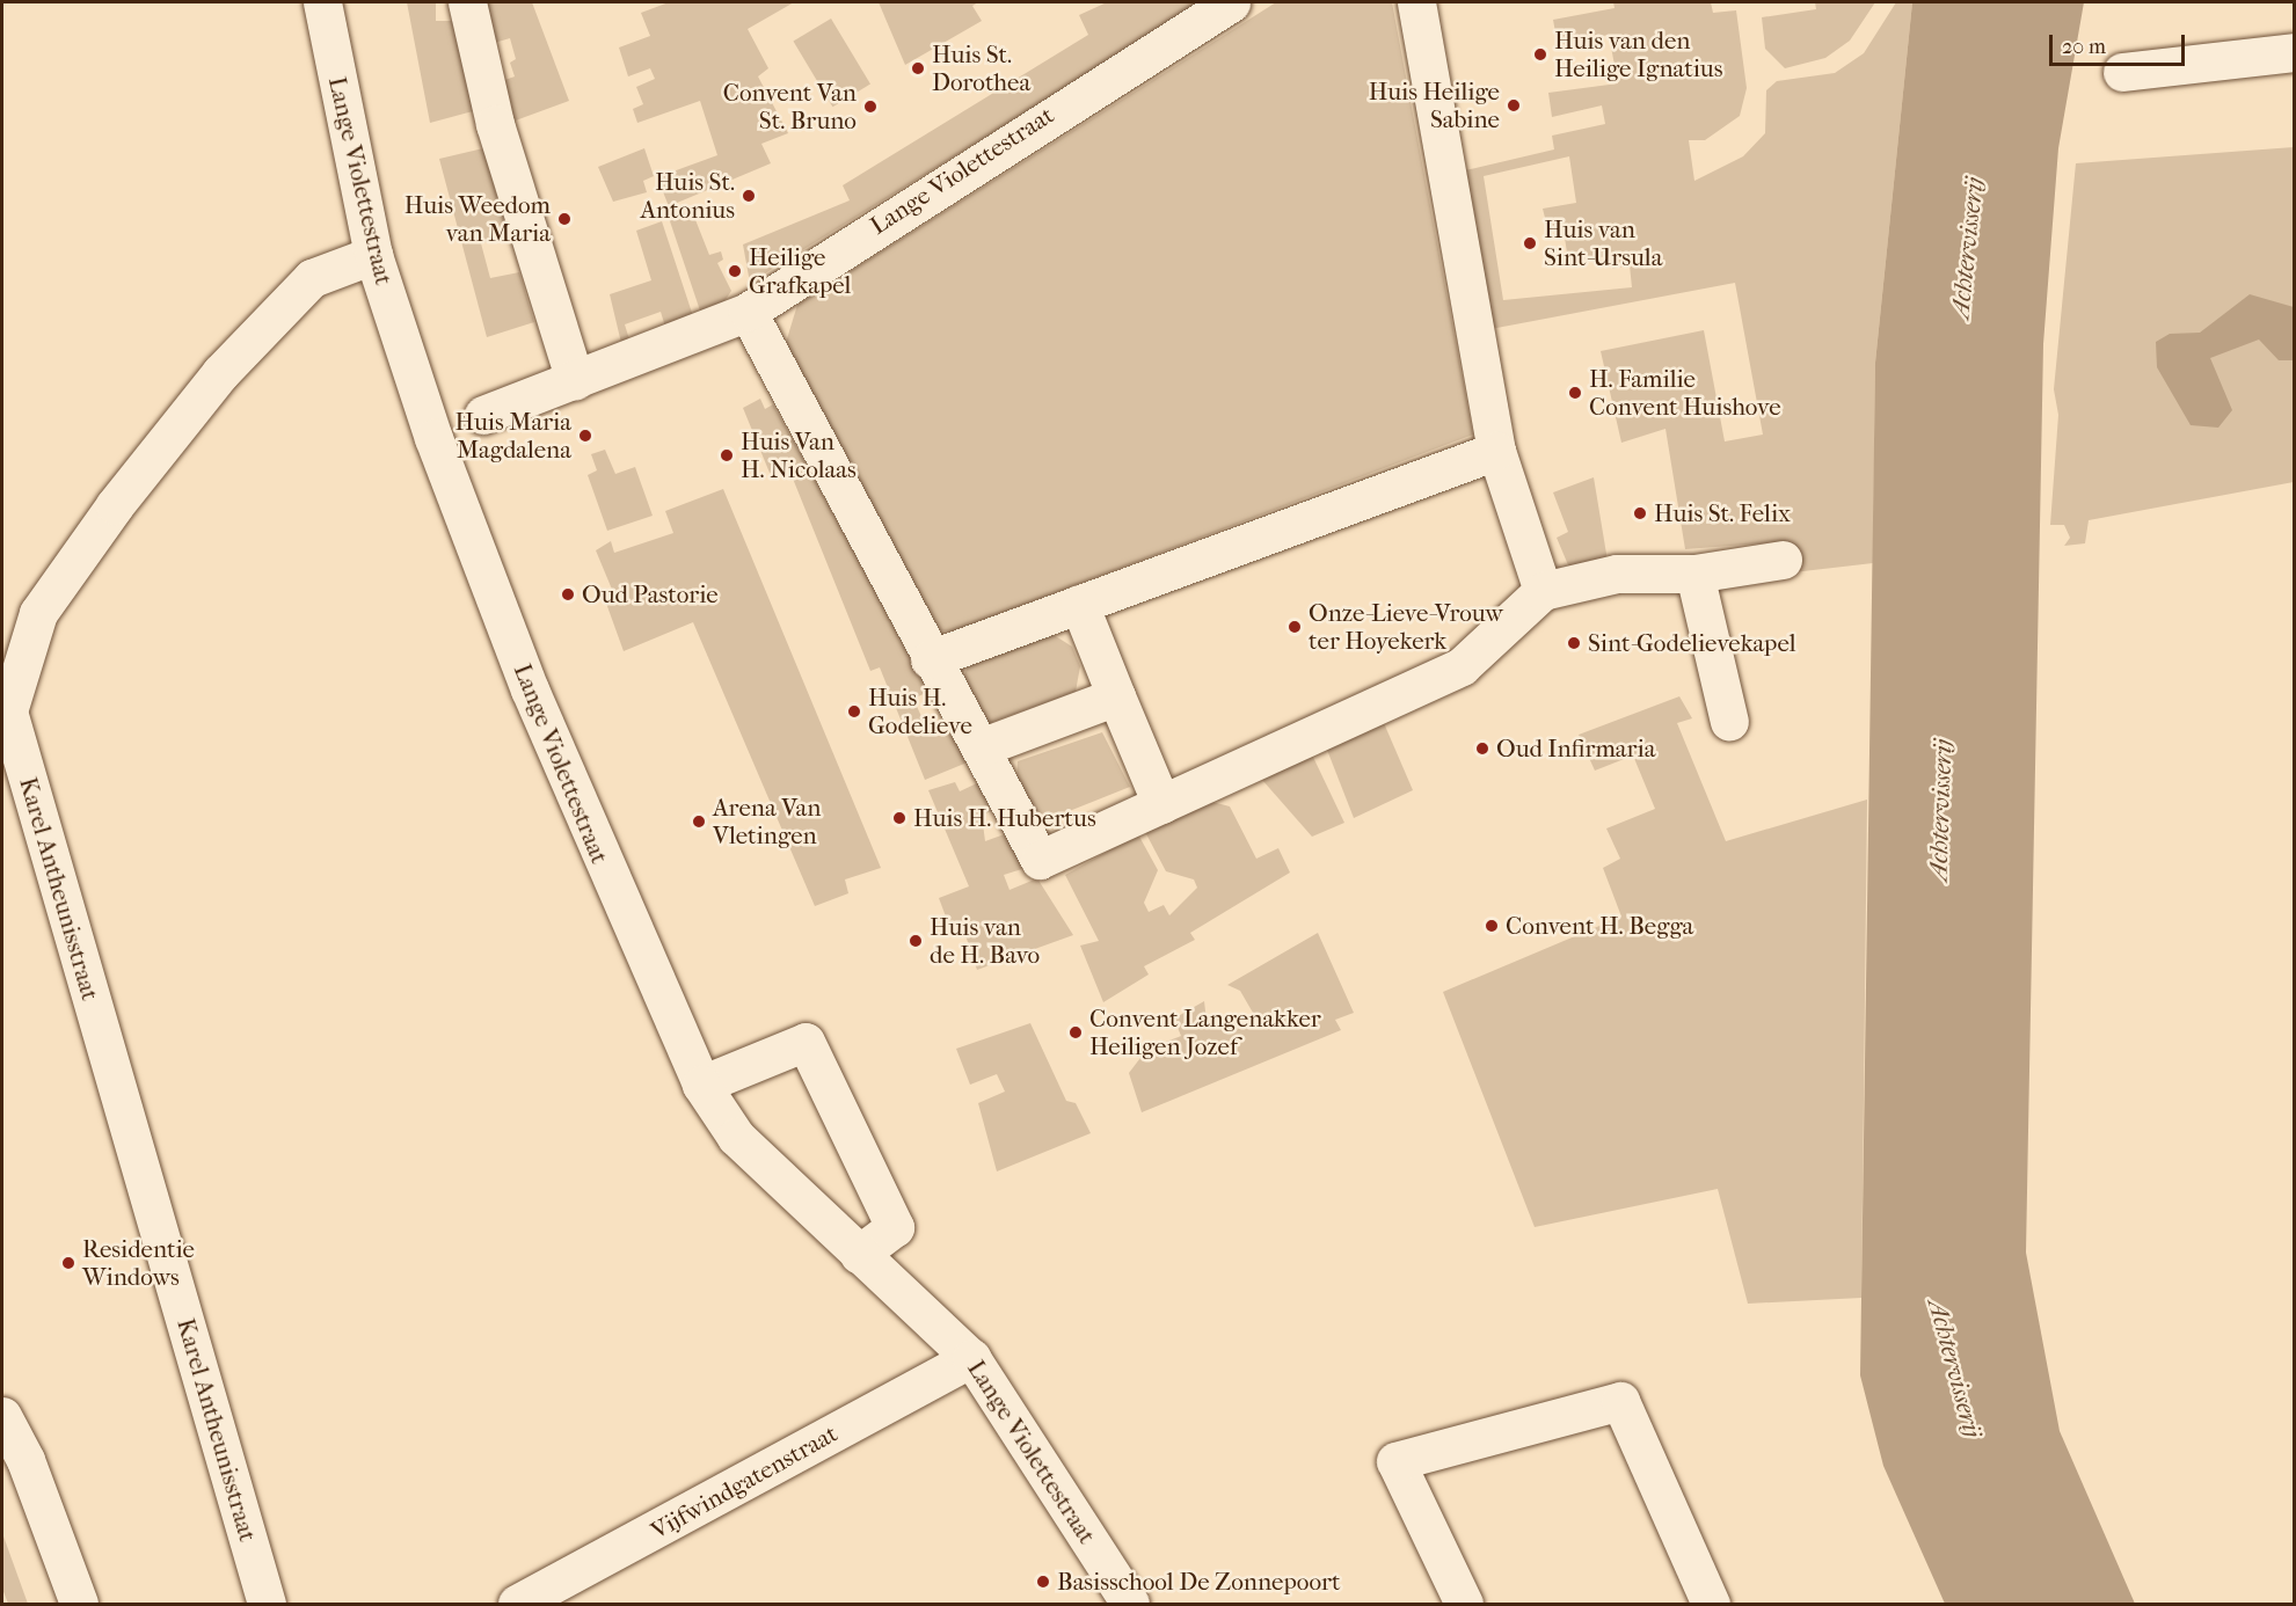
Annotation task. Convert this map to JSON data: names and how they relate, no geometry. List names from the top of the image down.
{
  "streets": {
    "street": ["Lange Violettestraat", "Karel Antheunisstraat", "Vijfwindgatenstraat"]
  },
  "crossings": [
    ["Lange Violettestraat", "Karel Antheunisstraat"],
    ["Lange Violettestraat", "Vijfwindgatenstraat"]
  ],
  "water": ["Achtervisserij"],
  "places": [
    "Huis van den Heilige Ignatius",
    "Huis St. Dorothea",
    "Huis Heilige Sabine",
    "Convent Van St. Bruno",
    "Huis St. Antonius",
    "Huis Weedom van Maria",
    "Huis van Sint-Ursula",
    "Heilige Grafkapel",
    "H. Familie Convent Huishove",
    "Huis Maria Magdalena",
    "Huis Van H. Nicolaas",
    "Huis St. Felix",
    "Oud Pastorie",
    "Onze-Lieve-Vrouw ter Hoyekerk",
    "Sint-Godelievekapel",
    "Huis H. Godelieve",
    "Oud Infirmaria",
    "Huis H. Hubertus",
    "Arena Van Vletingen",
    "Convent H. Begga",
    "Huis van de H. Bavo",
    "Convent Langenakker Heiligen Jozef",
    "Residentie Windows",
    "Basisschool De Zonnepoort"
  ],
  "scale_bar": "20 m"
}
